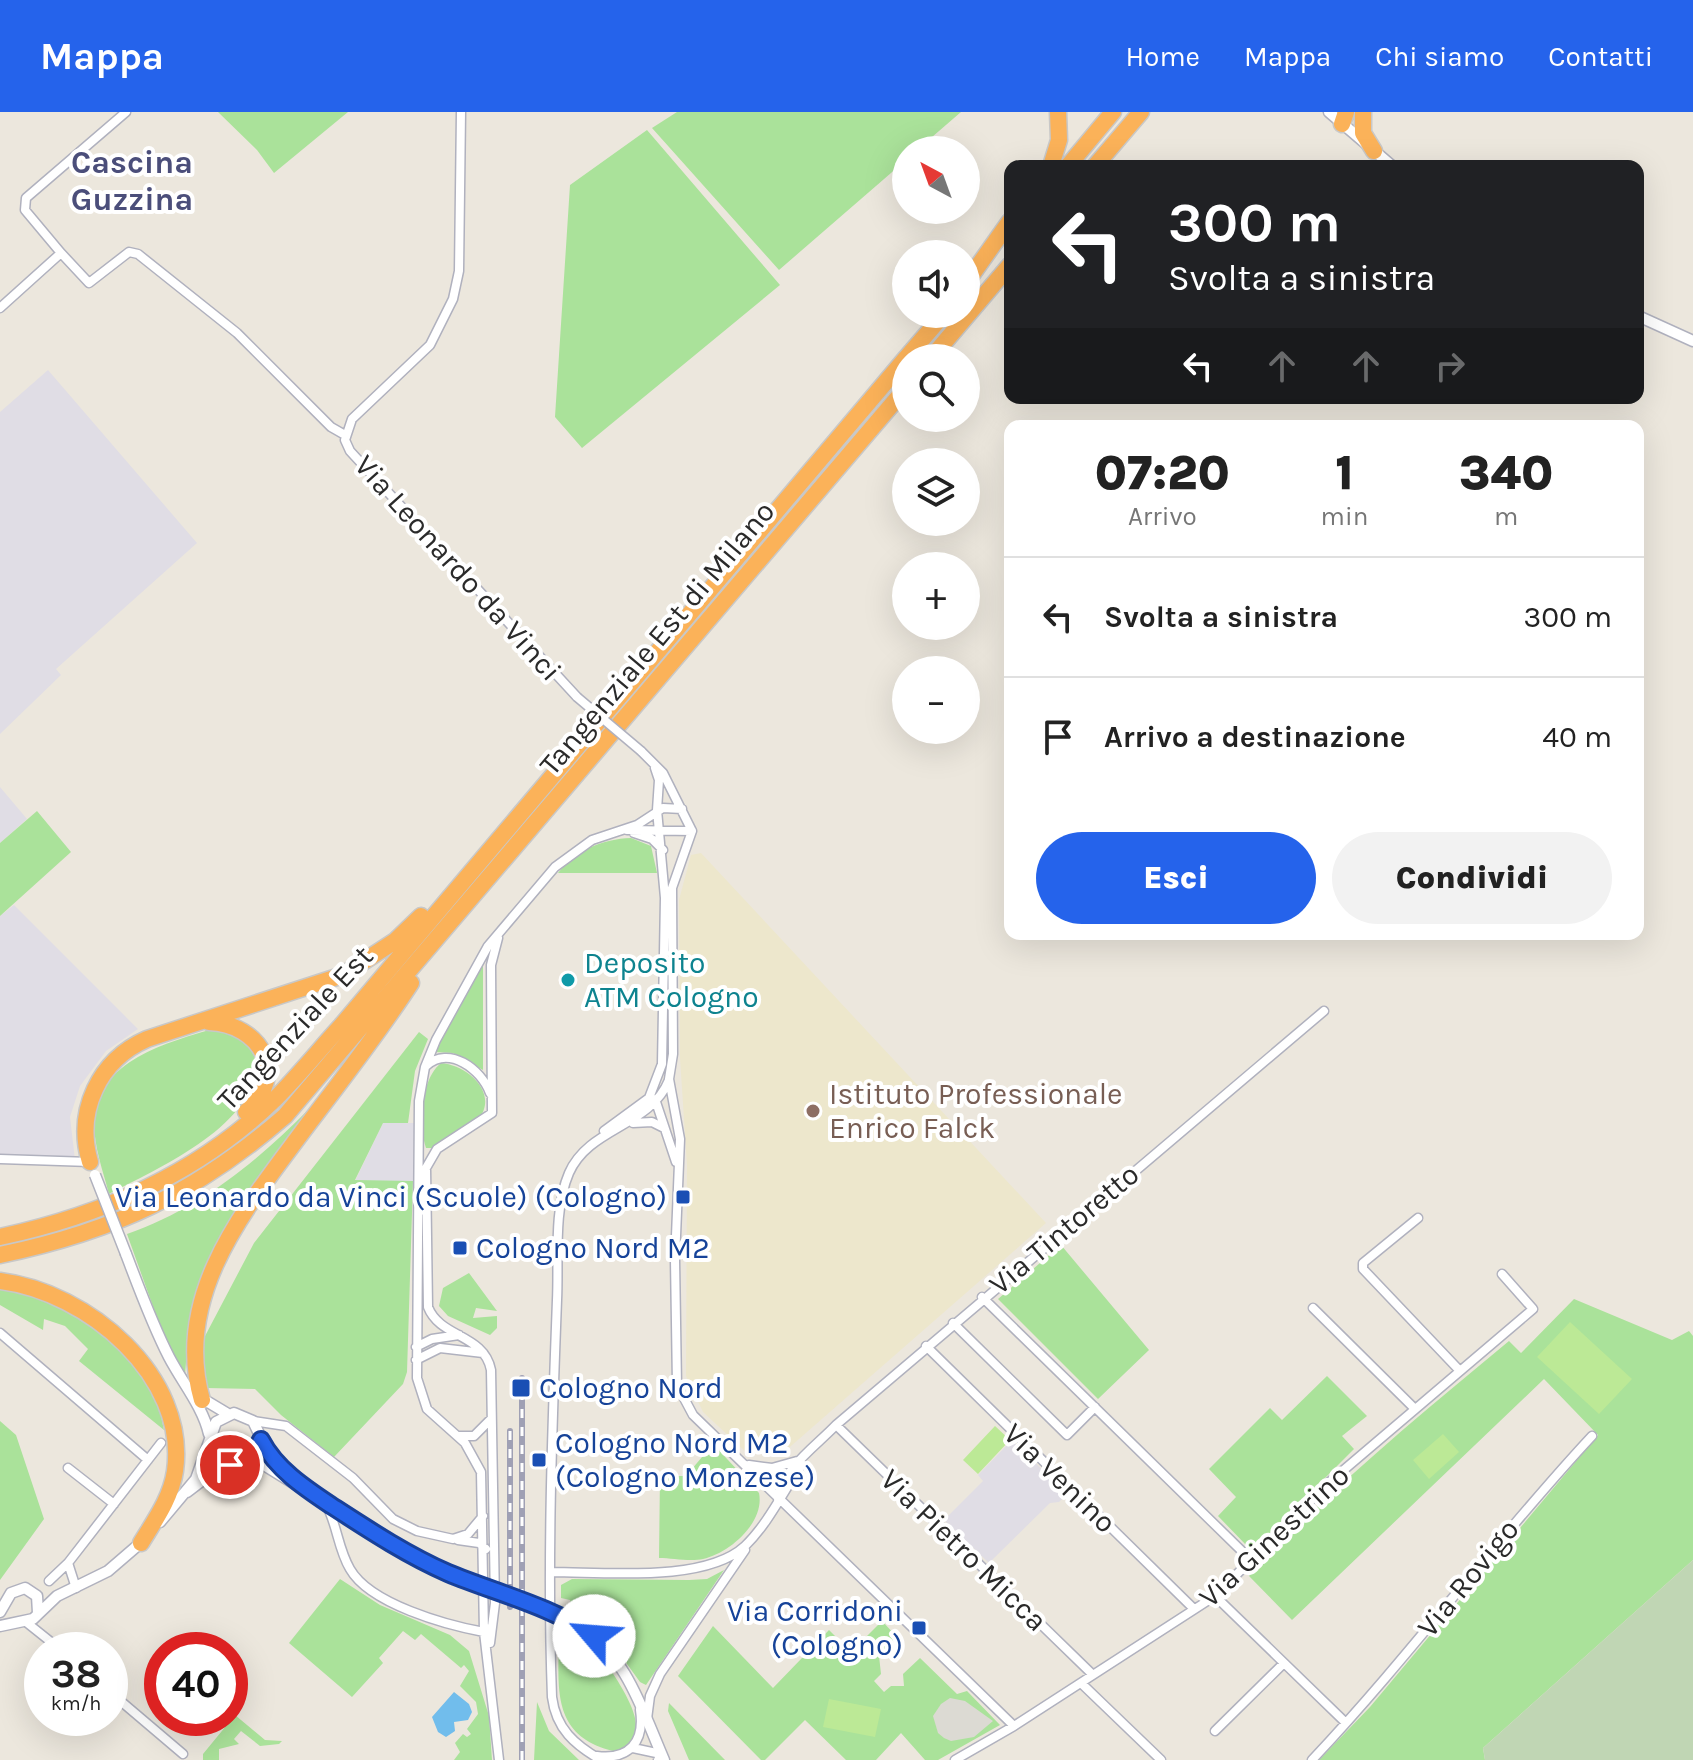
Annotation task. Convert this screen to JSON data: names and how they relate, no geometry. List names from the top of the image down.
{
  "streets": {
    "highway": ["Tangenziale Est di Milano", "Tangenziale Est"],
    "street": [
      "Via Leonardo da Vinci",
      "Via Tintoretto",
      "Via Venino",
      "Via Ginestrino",
      "Via Pietro Micca",
      "Via Rovigo"
    ]
  },
  "crossings": [
    ["Tangenziale Est di Milano", "Tangenziale Est"],
    ["Via Tintoretto", "Via Venino"],
    ["Via Tintoretto", "Via Pietro Micca"],
    ["Via Venino", "Via Ginestrino"],
    ["Via Ginestrino", "Via Pietro Micca"]
  ],
  "districts": ["Cascina Guzzina"],
  "places": {
    "other": ["Deposito ATM Cologno", "Istituto Professionale Enrico Falck"],
    "transit": [
      "Via Leonardo da Vinci (Scuole) (Cologno)",
      "Cologno Nord M2",
      "Cologno Nord",
      "Cologno Nord M2 (Cologno Monzese)",
      "Via Corridoni (Cologno)"
    ]
  },
  "north": "top left",
  "page": {
    "header": "Mappa",
    "nav": [
      "Home",
      "Mappa",
      "Chi siamo",
      "Contatti"
    ],
    "map_buttons": ["+", "−"],
    "turn": ["300 m", "Svolta a sinistra"],
    "eta": [
      "07:20",
      "Arrivo",
      "1",
      "min",
      "340",
      "m"
    ],
    "list": [
      {
        "name": "Svolta a sinistra",
        "value": "300 m"
      },
      {
        "name": "Arrivo a destinazione",
        "value": "40 m"
      }
    ],
    "buttons": ["Esci", "Condividi"],
    "speed": "38 km/h",
    "limit": "40"
  }
}
